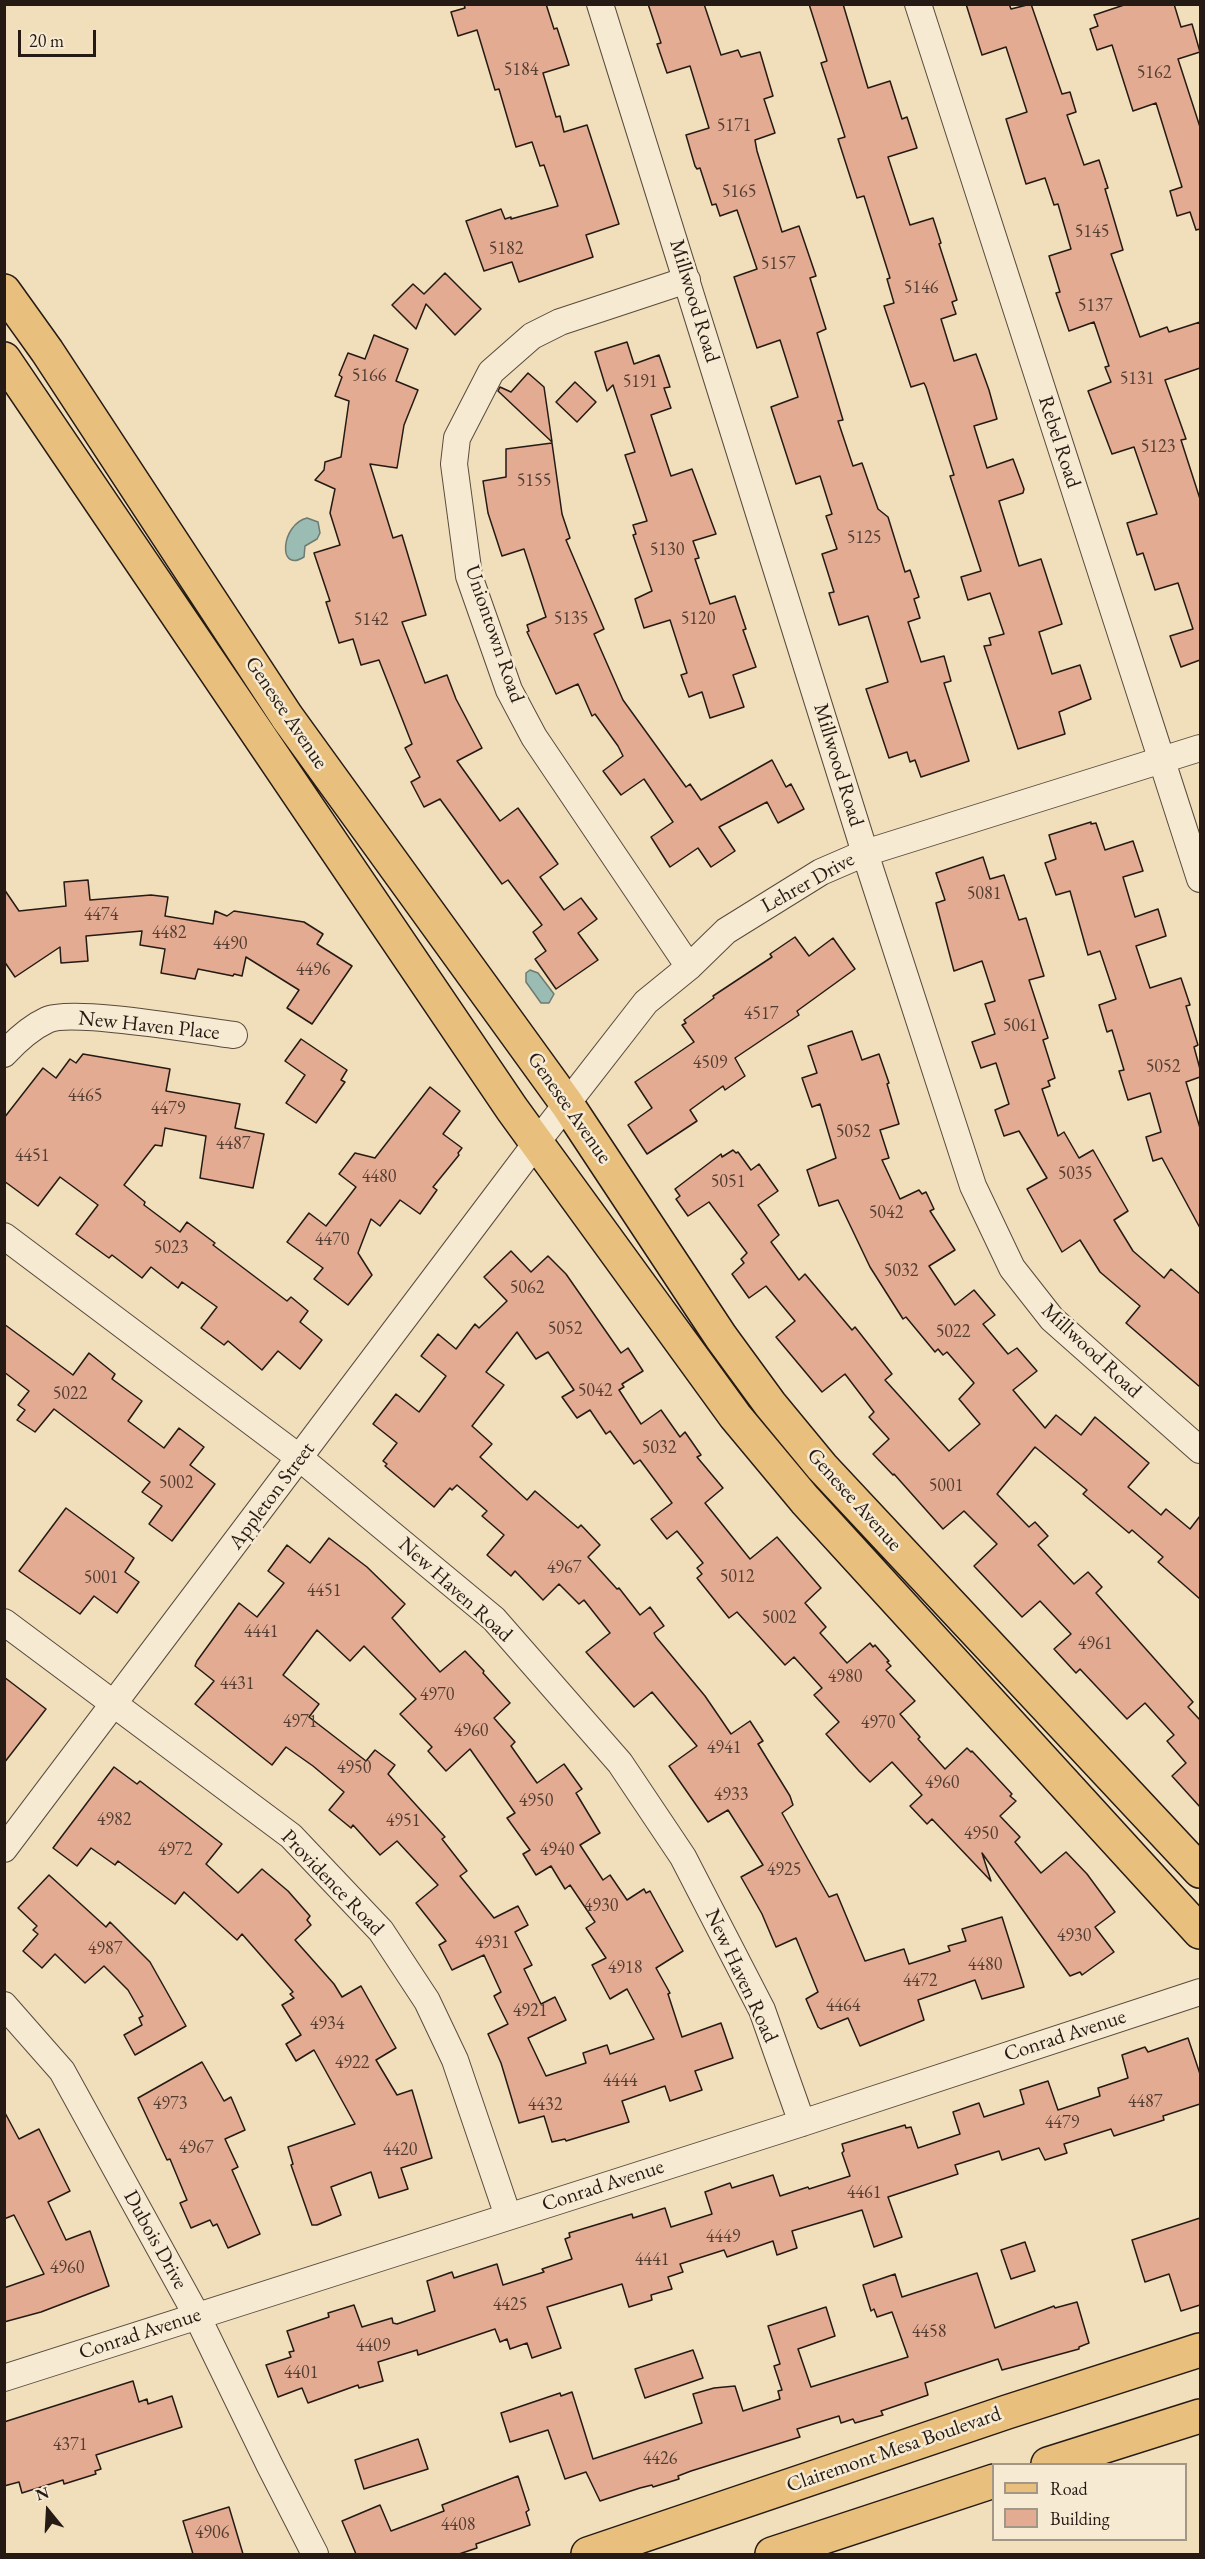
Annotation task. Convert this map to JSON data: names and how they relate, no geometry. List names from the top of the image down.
{
  "streets": {
    "main road": ["Genesee Avenue", "Clairemont Mesa Boulevard"],
    "street": [
      "Millwood Road",
      "Rebel Road",
      "Uniontown Road",
      "Lehrer Drive",
      "New Haven Place",
      "Appleton Street",
      "New Haven Road",
      "Providence Road",
      "Conrad Avenue",
      "Dubois Drive"
    ]
  },
  "crossings": [
    ["Millwood Road", "Uniontown Road"],
    ["Millwood Road", "Lehrer Drive"],
    ["Rebel Road", "Lehrer Drive"],
    ["Uniontown Road", "Lehrer Drive"],
    ["Genesee Avenue", "Lehrer Drive"],
    ["Genesee Avenue", "Appleton Street"],
    ["Lehrer Drive", "Appleton Street"],
    ["Appleton Street", "New Haven Road"],
    ["Appleton Street", "Providence Road"],
    ["New Haven Road", "Conrad Avenue"],
    ["Providence Road", "Conrad Avenue"],
    ["Conrad Avenue", "Dubois Drive"]
  ],
  "house_numbers": [
    "5184",
    "5162",
    "5171",
    "5165",
    "5145",
    "5182",
    "5157",
    "5146",
    "5137",
    "5166",
    "5131",
    "5191",
    "5123",
    "5155",
    "5125",
    "5130",
    "5135",
    "5120",
    "5142",
    "5081",
    "4474",
    "4482",
    "4490",
    "4496",
    "4517",
    "5061",
    "4509",
    "5052",
    "4465",
    "4479",
    "5052",
    "4487",
    "4451",
    "5035",
    "4480",
    "5051",
    "5042",
    "4470",
    "5023",
    "5032",
    "5062",
    "5052",
    "5022",
    "5042",
    "5022",
    "5032",
    "5002",
    "5001",
    "4967",
    "5012",
    "5001",
    "4451",
    "5002",
    "4441",
    "4961",
    "4980",
    "4431",
    "4970",
    "4971",
    "4970",
    "4960",
    "4941",
    "4950",
    "4960",
    "4933",
    "4950",
    "4982",
    "4951",
    "4950",
    "4972",
    "4940",
    "4925",
    "4930",
    "4930",
    "4931",
    "4987",
    "4480",
    "4918",
    "4472",
    "4464",
    "4921",
    "4934",
    "4922",
    "4444",
    "4487",
    "4973",
    "4432",
    "4479",
    "4967",
    "4420",
    "4461",
    "4449",
    "4441",
    "4960",
    "4425",
    "4458",
    "4409",
    "4401",
    "4371",
    "4426",
    "4408",
    "4906"
  ],
  "legend": ["Road", "Building"],
  "scale_bar": "20 m",
  "north": "top"
}
